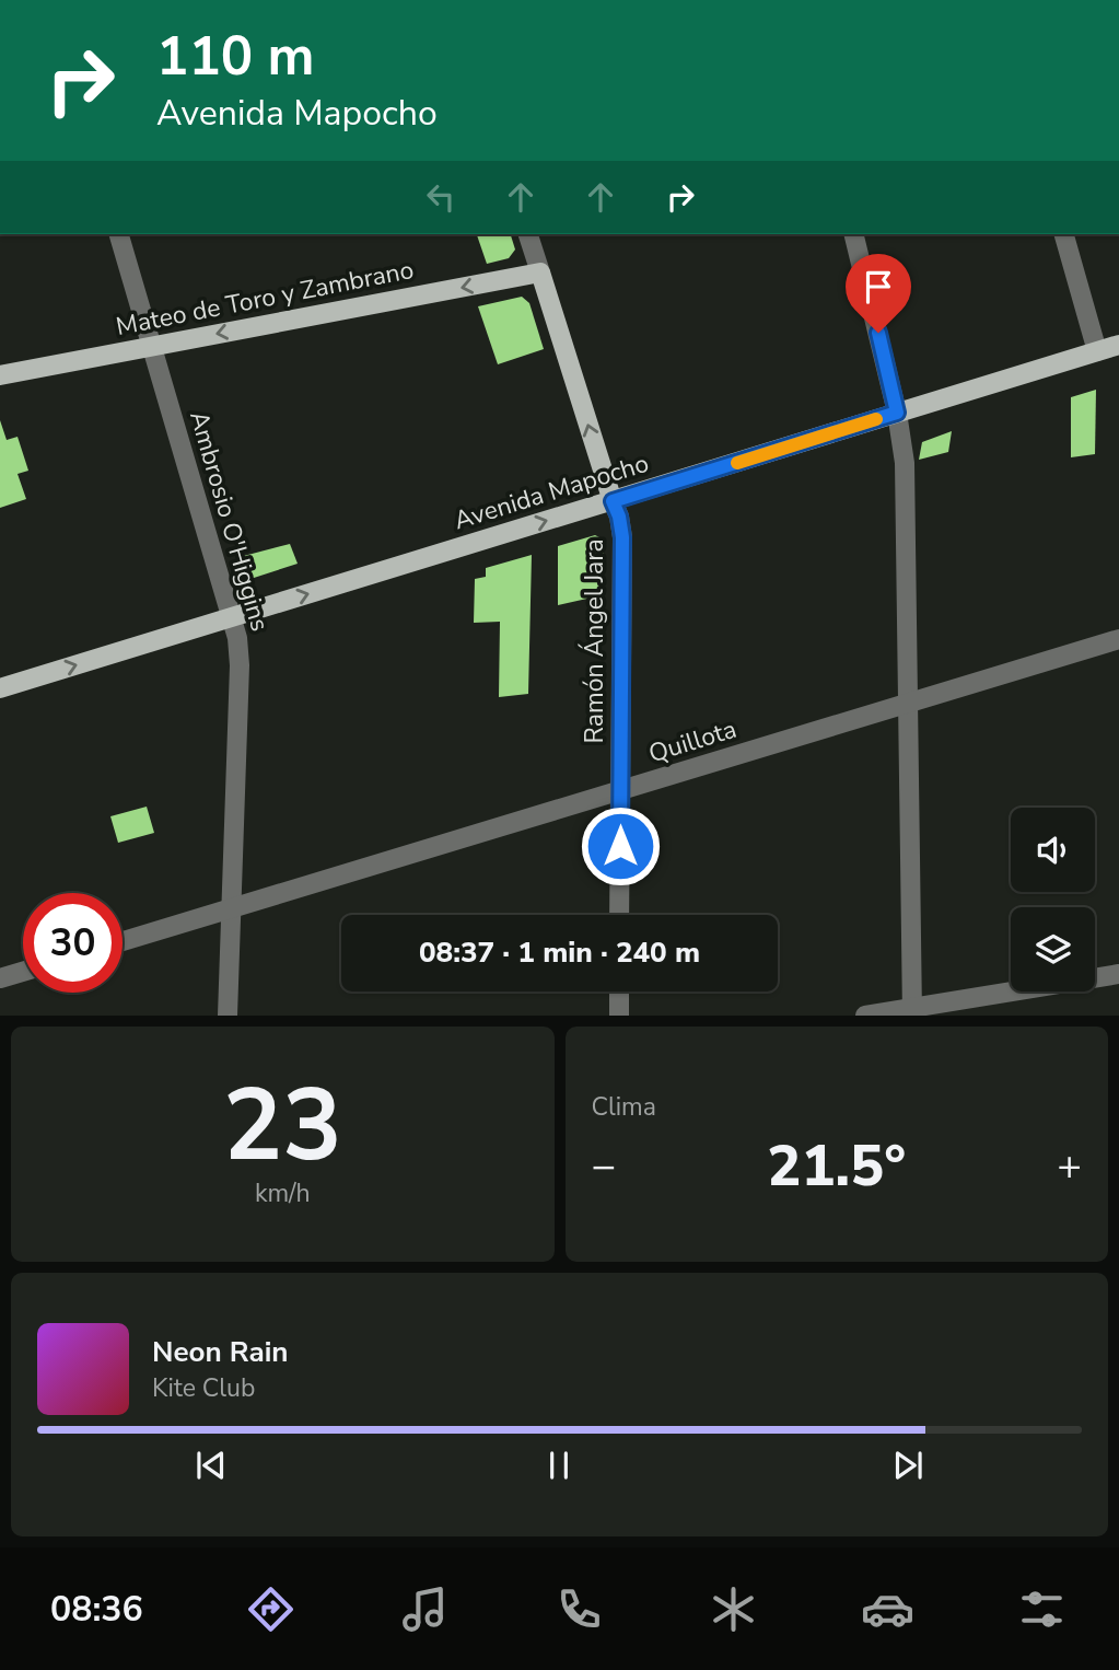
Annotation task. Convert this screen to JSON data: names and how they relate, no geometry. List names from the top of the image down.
{
  "streets": {
    "main road": ["Mateo de Toro y Zambrano", "Avenida Mapocho", "Ramón Ángel Jara"],
    "street": ["Ambrosio O'Higgins", "Quillota"]
  },
  "crossings": [
    ["Mateo de Toro y Zambrano", "Ambrosio O'Higgins"],
    ["Mateo de Toro y Zambrano", "Ramón Ángel Jara"],
    ["Avenida Mapocho", "Ambrosio O'Higgins"],
    ["Avenida Mapocho", "Ramón Ángel Jara"],
    ["Ambrosio O'Higgins", "Quillota"],
    ["Ramón Ángel Jara", "Quillota"]
  ],
  "one_way": ["Mateo de Toro y Zambrano", "Avenida Mapocho"],
  "page": {
    "turn": ["110 m", "Avenida Mapocho"],
    "limit": "30",
    "trip": "08:37 · 1 min · 240 m",
    "tile": [
      ["23", "km/h"],
      "Clima"
    ],
    "heat": ["−", "21.5°", "+"],
    "song": ["Neon Rain", "Kite Club"],
    "tabs": "08:36"
  }
}
